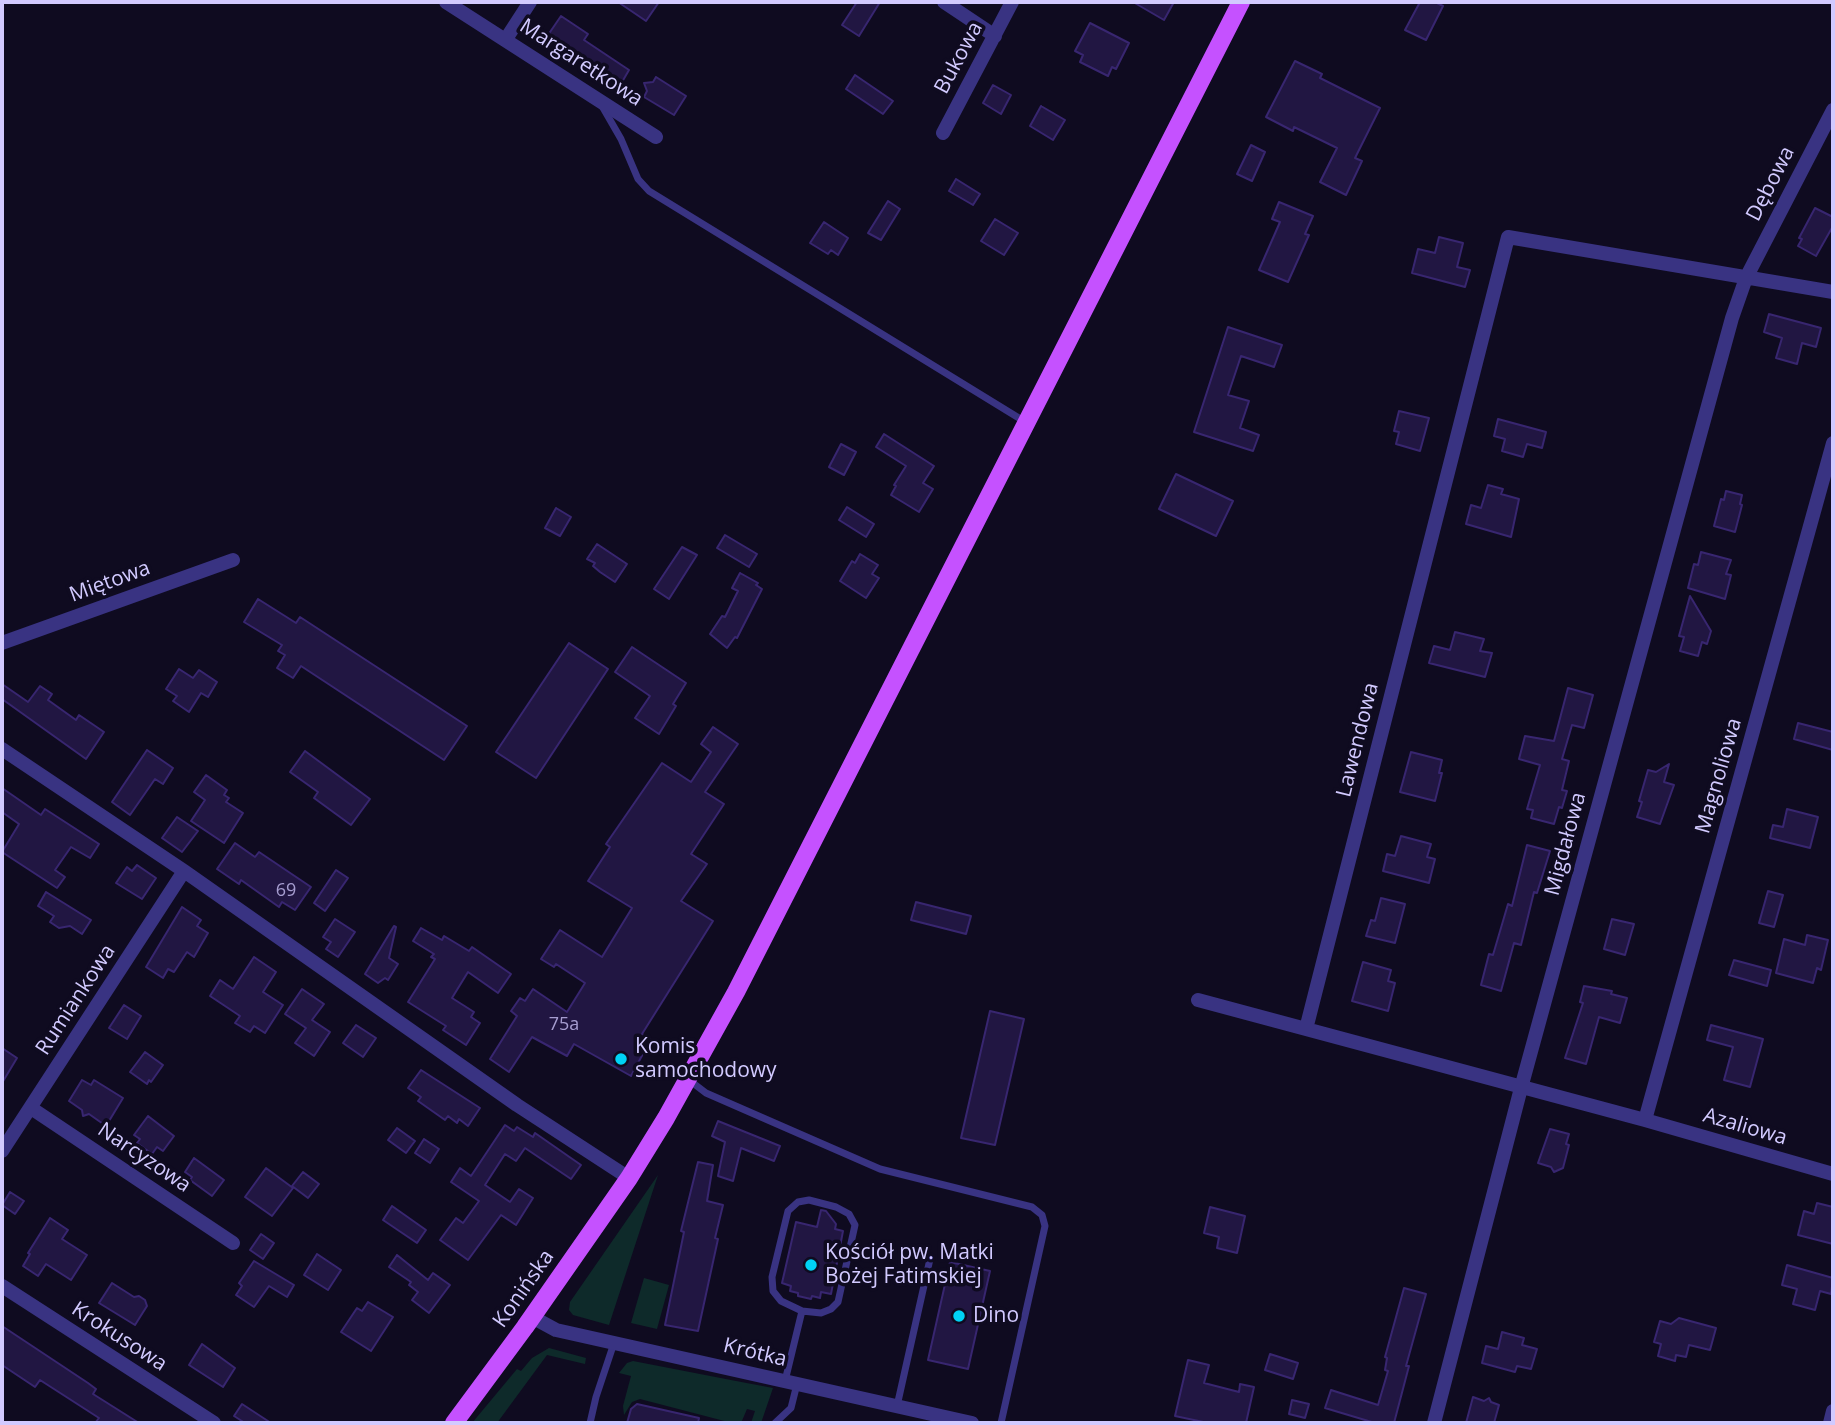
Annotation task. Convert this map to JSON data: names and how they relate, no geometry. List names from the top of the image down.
{
  "streets": {
    "main road": ["Konińska"],
    "street": [
      "Bukowa",
      "Margaretkowa",
      "Dębowa",
      "Miętowa",
      "Lawendowa",
      "Magnoliowa",
      "Migdałowa",
      "Rumiankowa",
      "Azaliowa",
      "Narcyzowa",
      "Krokusowa",
      "Krótka"
    ]
  },
  "crossings": [
    ["Dębowa", "Lawendowa"],
    ["Dębowa", "Migdałowa"],
    ["Lawendowa", "Migdałowa"],
    ["Magnoliowa", "Azaliowa"],
    ["Migdałowa", "Azaliowa"],
    ["Rumiankowa", "Narcyzowa"],
    ["Konińska", "Krótka"]
  ],
  "places": ["Komis samochodowy", "Kościół pw. Matki Bożej Fatimskiej", "Dino"],
  "house_numbers": ["69", "75a"]
}
